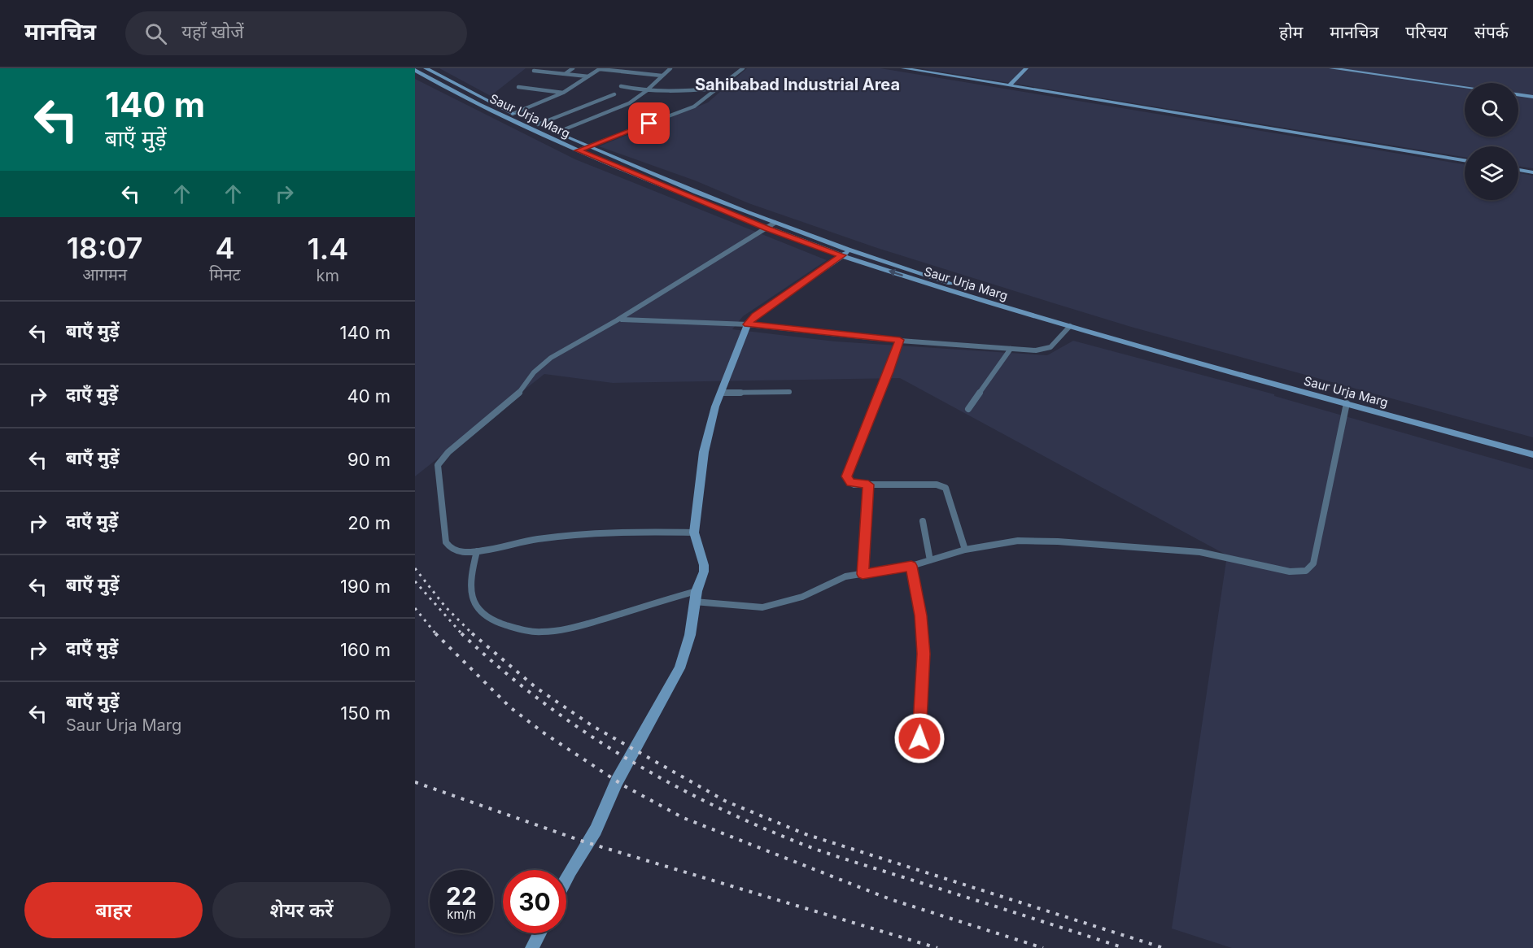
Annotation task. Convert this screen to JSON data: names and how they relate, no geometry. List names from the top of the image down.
{
  "streets": {
    "street": ["Saur Urja Marg"]
  },
  "districts": ["Sahibabad Industrial Area"],
  "page": {
    "header": "मानचित्र",
    "search": "यहाँ खोजें",
    "nav": [
      "होम",
      "मानचित्र",
      "परिचय",
      "संपर्क"
    ],
    "turn": ["140 m", "बाएँ मुड़ें"],
    "eta": [
      "18:07",
      "आगमन",
      "4",
      "मिनट",
      "1.4",
      "km"
    ],
    "list": [
      {
        "name": "बाएँ मुड़ें",
        "value": "140 m"
      },
      {
        "name": "दाएँ मुड़ें",
        "value": "40 m"
      },
      {
        "name": "बाएँ मुड़ें",
        "value": "90 m"
      },
      {
        "name": "दाएँ मुड़ें",
        "value": "20 m"
      },
      {
        "name": "बाएँ मुड़ें",
        "value": "190 m"
      },
      {
        "name": "दाएँ मुड़ें",
        "value": "160 m"
      },
      {
        "name": "बाएँ मुड़ें",
        "note": "Saur Urja Marg",
        "value": "150 m"
      }
    ],
    "speed": "22 km/h",
    "limit": "30",
    "buttons": ["बाहर", "शेयर करें"]
  }
}
